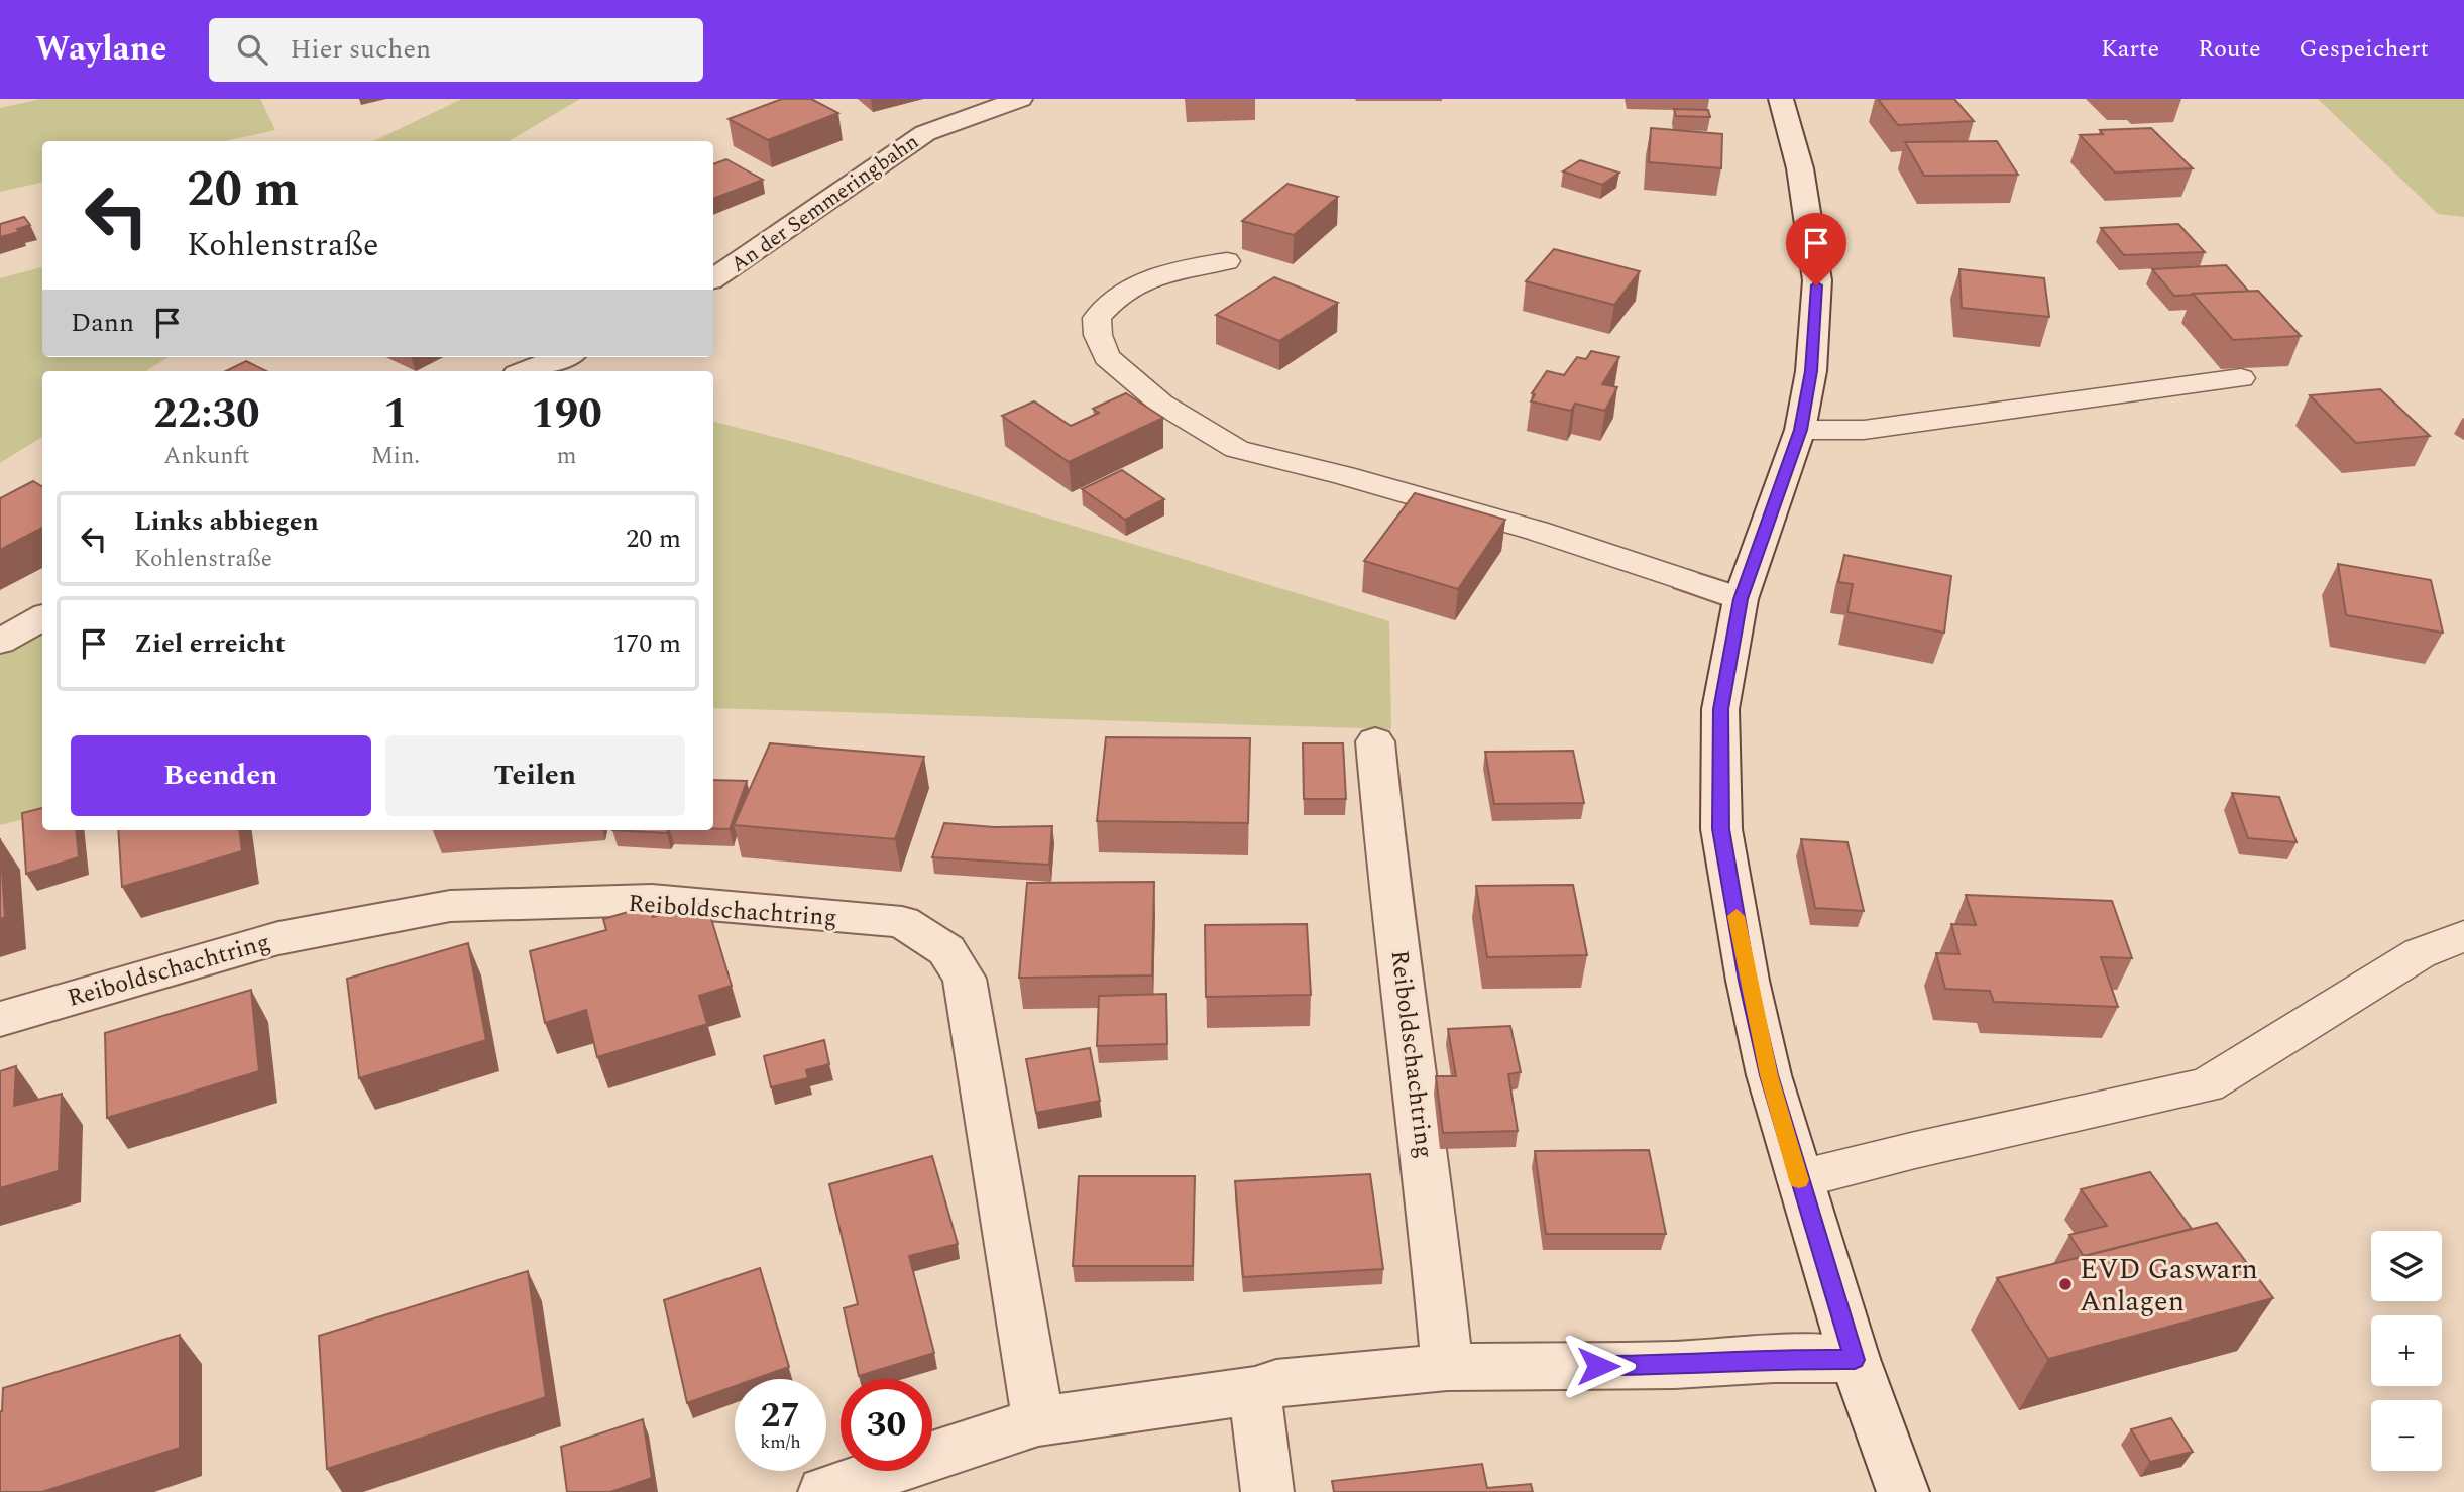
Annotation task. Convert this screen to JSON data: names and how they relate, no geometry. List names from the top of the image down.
{
  "streets": {
    "street": ["An der Semmeringbahn", "Reiboldschachtring"]
  },
  "places": ["EVD Gaswarn Anlagen"],
  "page": {
    "header": "Waylane",
    "search": "Hier suchen",
    "nav": ["Karte", "Route", "Gespeichert"],
    "turn": ["20 m", "Kohlenstraße"],
    "then": "Dann",
    "eta": [
      "22:30",
      "Ankunft",
      "1",
      "Min.",
      "190",
      "m"
    ],
    "list": [
      {
        "name": "Links abbiegen",
        "note": "Kohlenstraße",
        "value": "20 m"
      },
      {
        "name": "Ziel erreicht",
        "value": "170 m"
      }
    ],
    "buttons": ["Beenden", "Teilen"],
    "map_buttons": ["+", "−"],
    "speed": "27 km/h",
    "limit": "30"
  }
}
